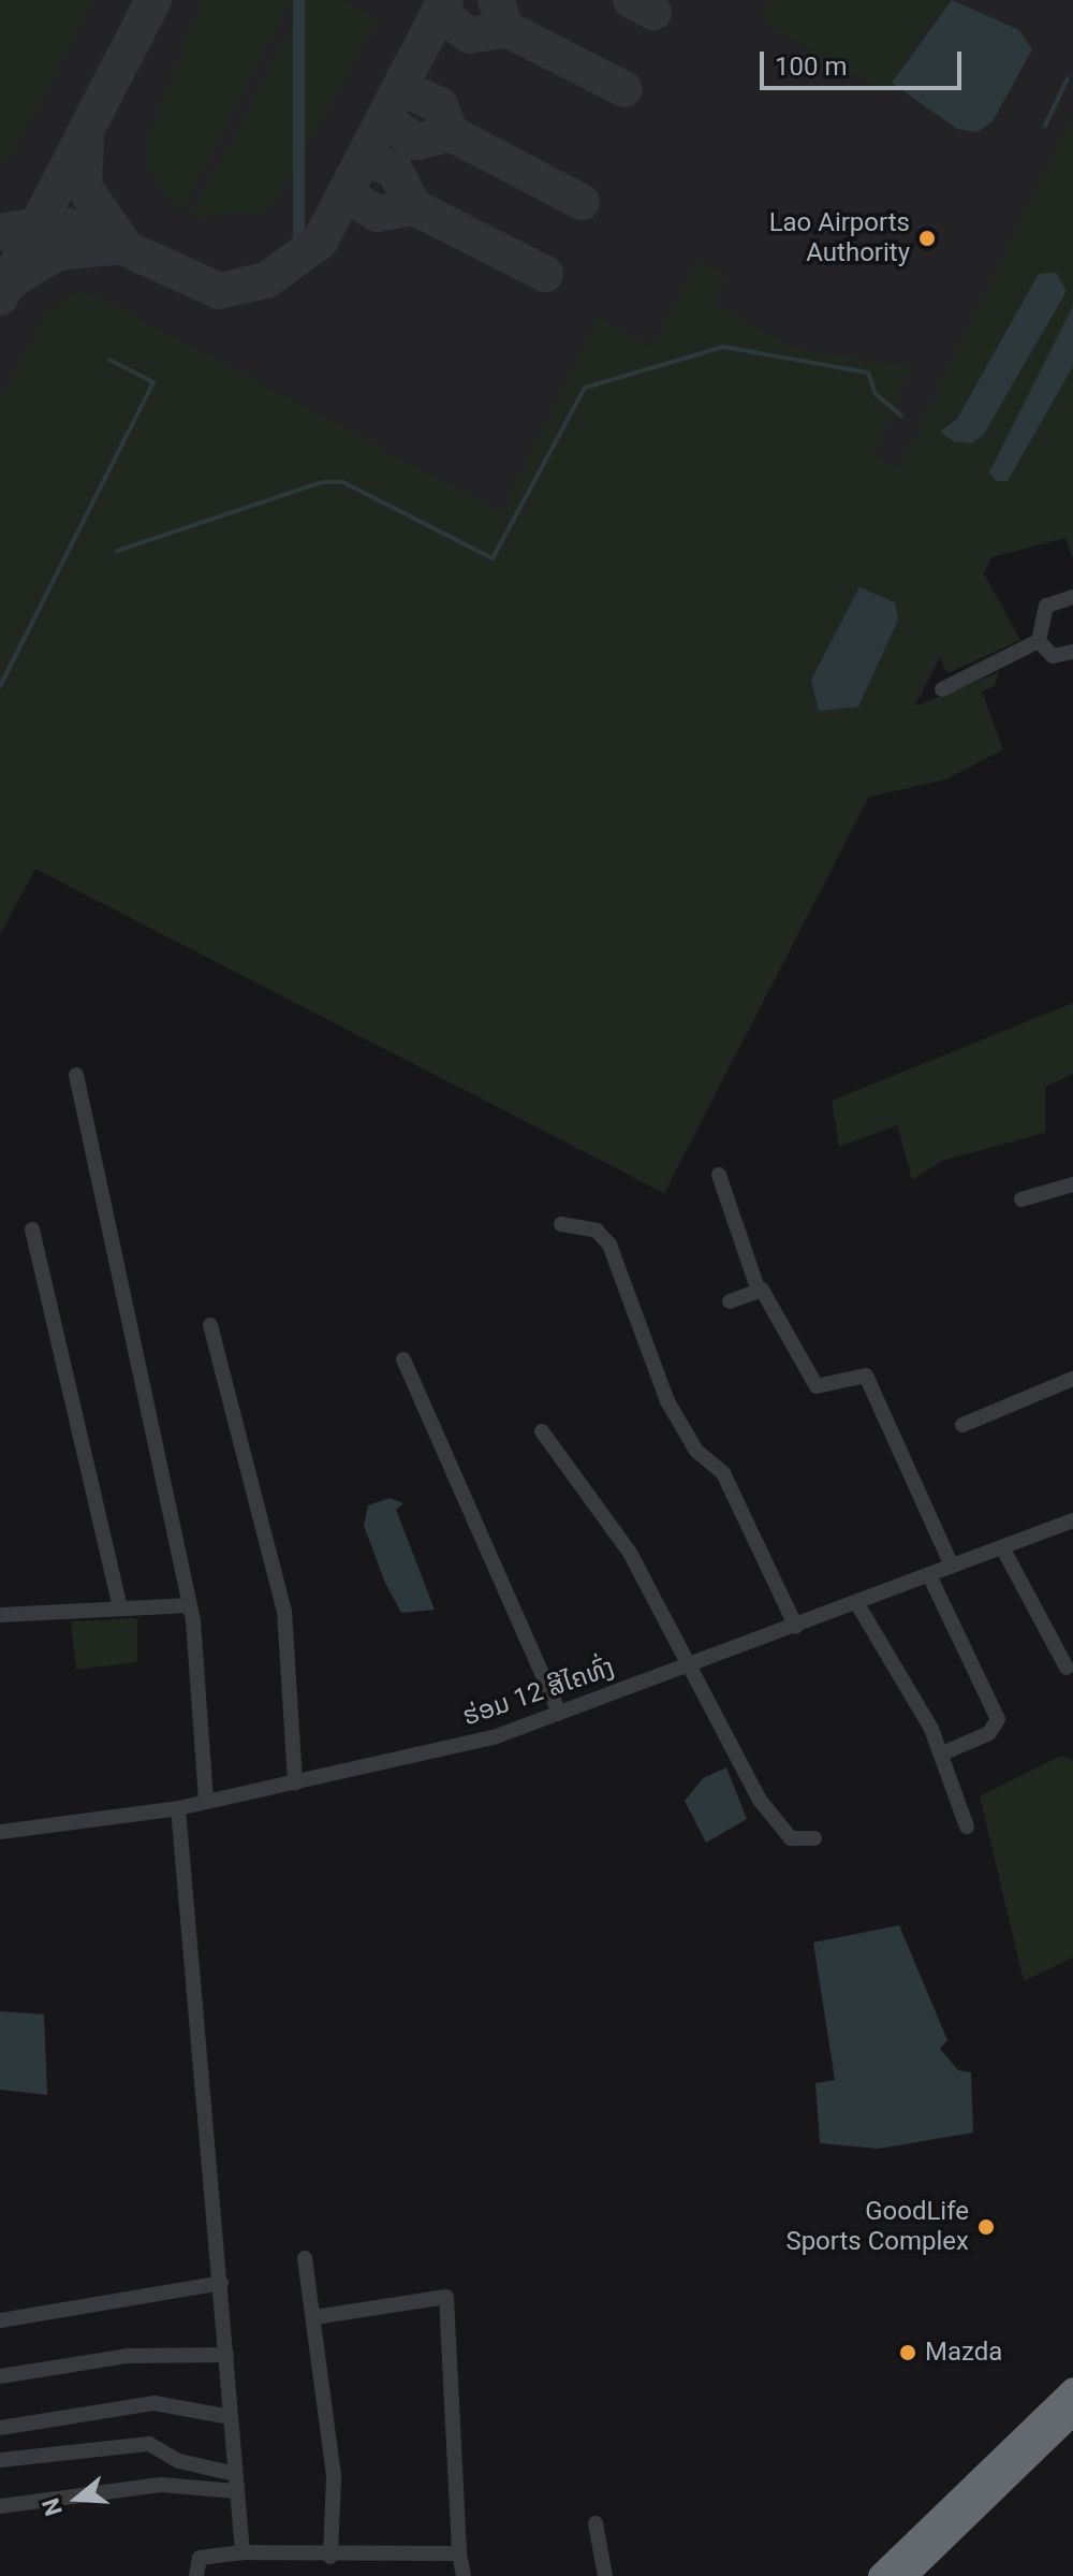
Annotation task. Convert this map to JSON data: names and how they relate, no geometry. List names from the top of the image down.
{
  "streets": {
    "street": ["ຮ່ອມ 12 ສີໄຄທົ່ງ"]
  },
  "places": ["Lao Airports Authority", "GoodLife Sports Complex", "Mazda"],
  "scale_bar": "100 m",
  "north": "left"
}
